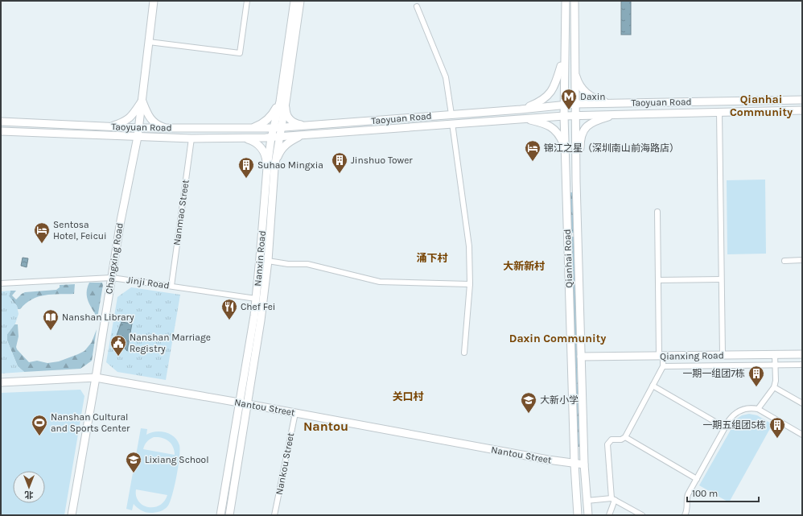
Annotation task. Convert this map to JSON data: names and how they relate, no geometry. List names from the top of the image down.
{
  "streets": {
    "main road": [
      "Taoyuan Road",
      "Changxing Road",
      "Nanxin Road",
      "Qianhai Road",
      "Qianxing Road",
      "Nantou Street"
    ],
    "street": ["Nanmao Street", "Jinji Road", "Nankou Street"]
  },
  "crossings": [
    ["Taoyuan Road", "Nanmao Street"],
    ["Taoyuan Road", "Changxing Road"],
    ["Taoyuan Road", "Nanxin Road"],
    ["Taoyuan Road", "Qianhai Road"],
    ["Nanmao Street", "Jinji Road"],
    ["Changxing Road", "Jinji Road"],
    ["Changxing Road", "Nantou Street"],
    ["Nanxin Road", "Jinji Road"],
    ["Nanxin Road", "Nantou Street"],
    ["Qianhai Road", "Qianxing Road"],
    ["Qianhai Road", "Nantou Street"],
    ["Nantou Street", "Nankou Street"]
  ],
  "districts": [
    "Qianhai Community",
    "涌下村",
    "大新新村",
    "Daxin Community",
    "关口村",
    "Nantou"
  ],
  "places": {
    "metro station": ["Daxin"],
    "hotel": ["锦江之星（深圳南山前海路店）", "Sentosa Hotel, Feicui"],
    "building": [
      "Jinshuo Tower",
      "Suhao Mingxia",
      "一期一组团7栋",
      "一期五组团5栋"
    ],
    "restaurant": ["Chef Fei"],
    "library": ["Nanshan Library"],
    "public building": ["Nanshan Marriage Registry"],
    "school or university": ["大新小学", "Lixiang School"],
    "sports": ["Nanshan Cultural and Sports Center"]
  },
  "scale_bar": "100 m",
  "north": "bottom"
}
